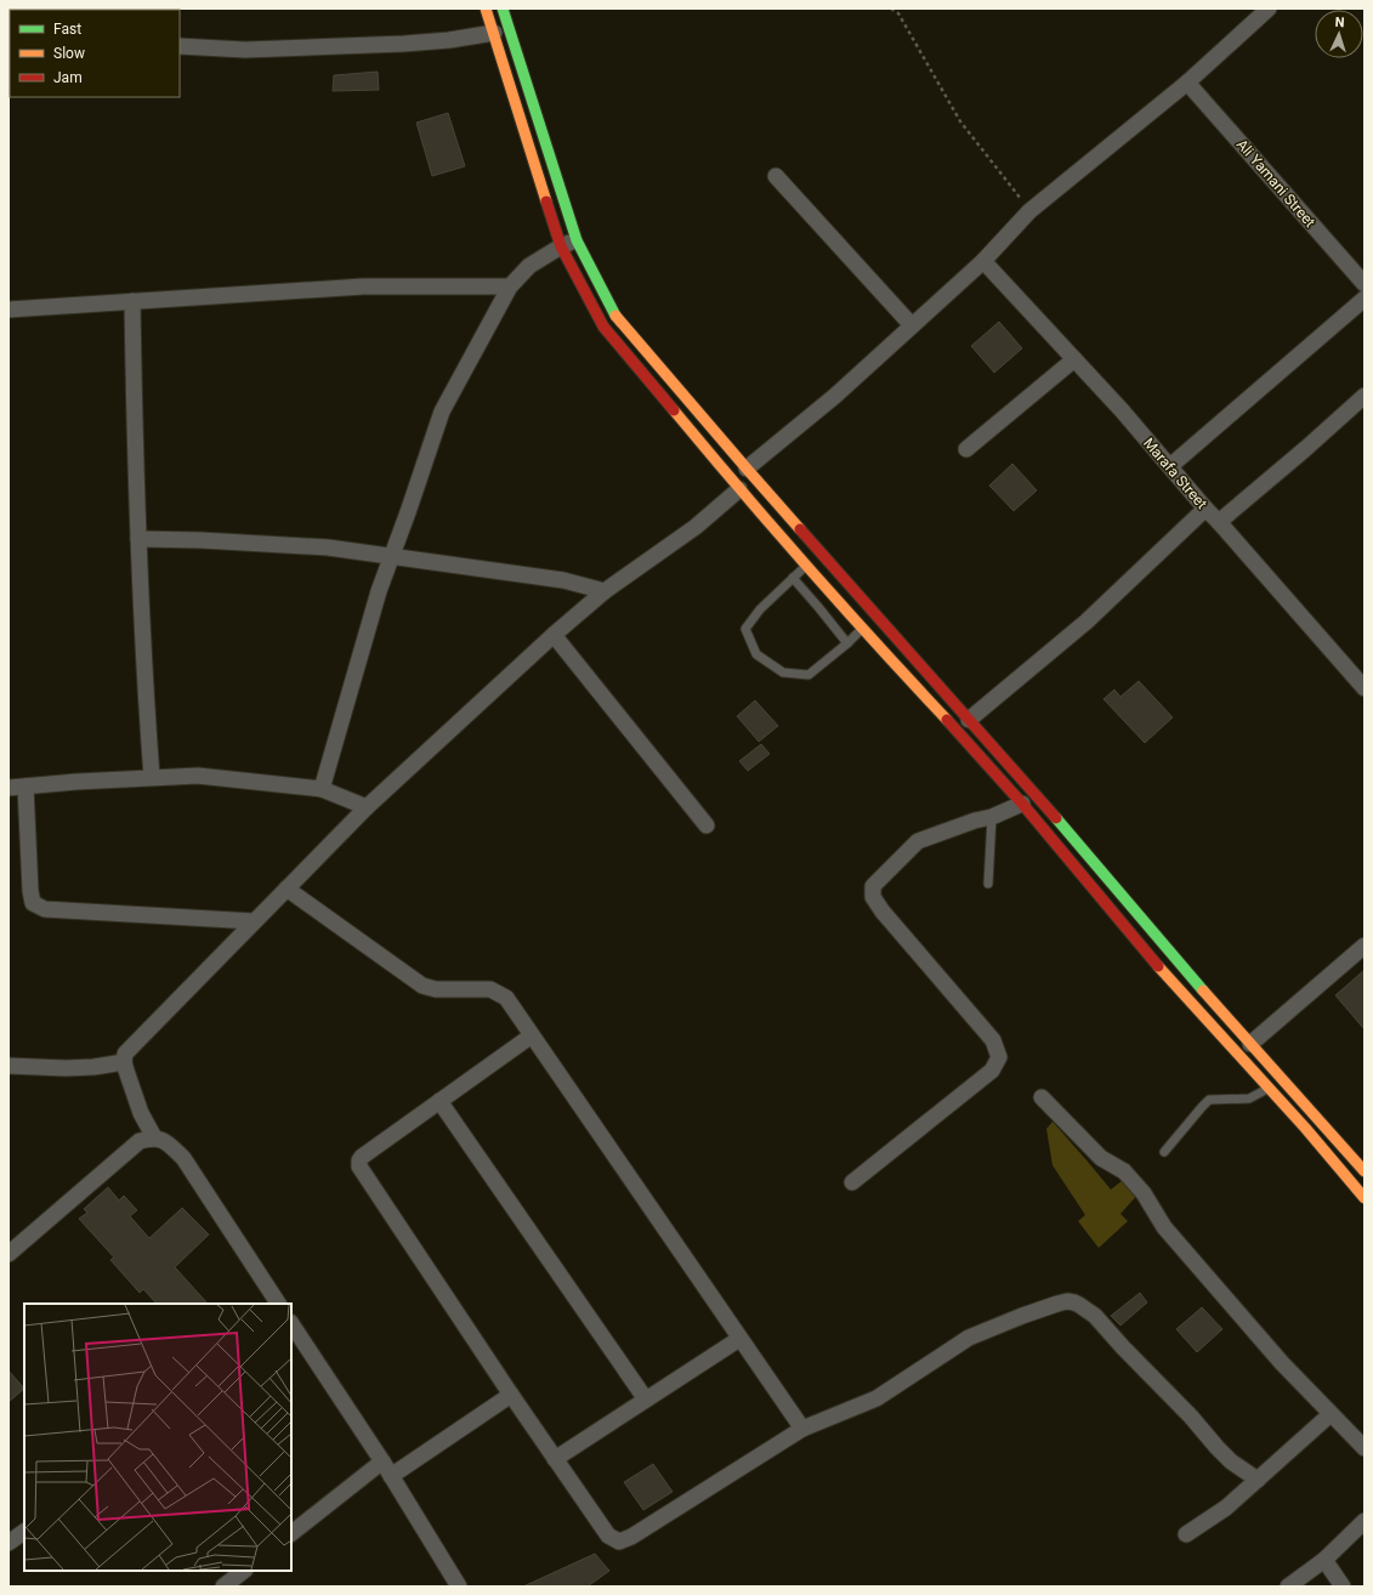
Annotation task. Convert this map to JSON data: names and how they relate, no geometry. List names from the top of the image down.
{
  "streets": {
    "street": ["Ali Yamani Street", "Marafa Street"]
  },
  "legend": ["Fast", "Slow", "Jam"],
  "north": "top"
}
